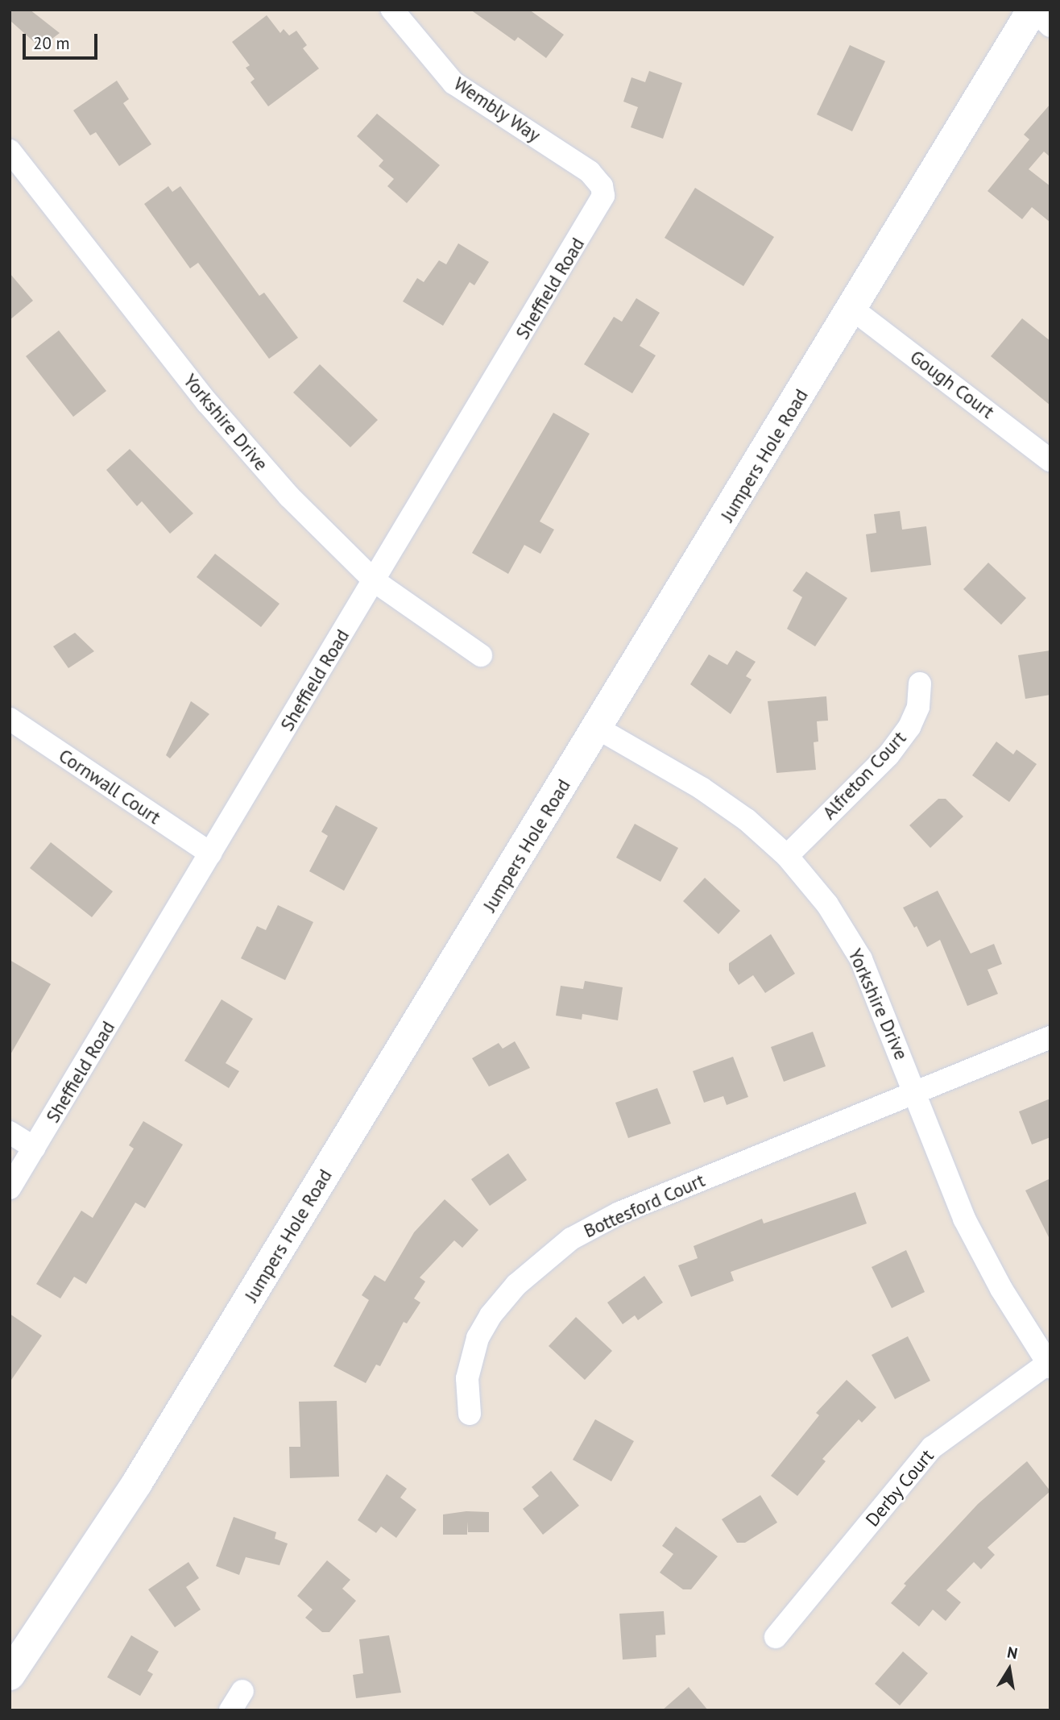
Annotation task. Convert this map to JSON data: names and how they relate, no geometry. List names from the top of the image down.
{
  "streets": {
    "main road": ["Jumpers Hole Road"],
    "street": [
      "Wembly Way",
      "Sheffield Road",
      "Gough Court",
      "Yorkshire Drive",
      "Alfreton Court",
      "Cornwall Court",
      "Bottesford Court",
      "Derby Court"
    ]
  },
  "crossings": [
    ["Wembly Way", "Sheffield Road"],
    ["Sheffield Road", "Yorkshire Drive"],
    ["Sheffield Road", "Cornwall Court"],
    ["Gough Court", "Jumpers Hole Road"],
    ["Yorkshire Drive", "Jumpers Hole Road"],
    ["Yorkshire Drive", "Alfreton Court"],
    ["Yorkshire Drive", "Bottesford Court"],
    ["Yorkshire Drive", "Derby Court"]
  ],
  "scale_bar": "20 m",
  "north": "top"
}
